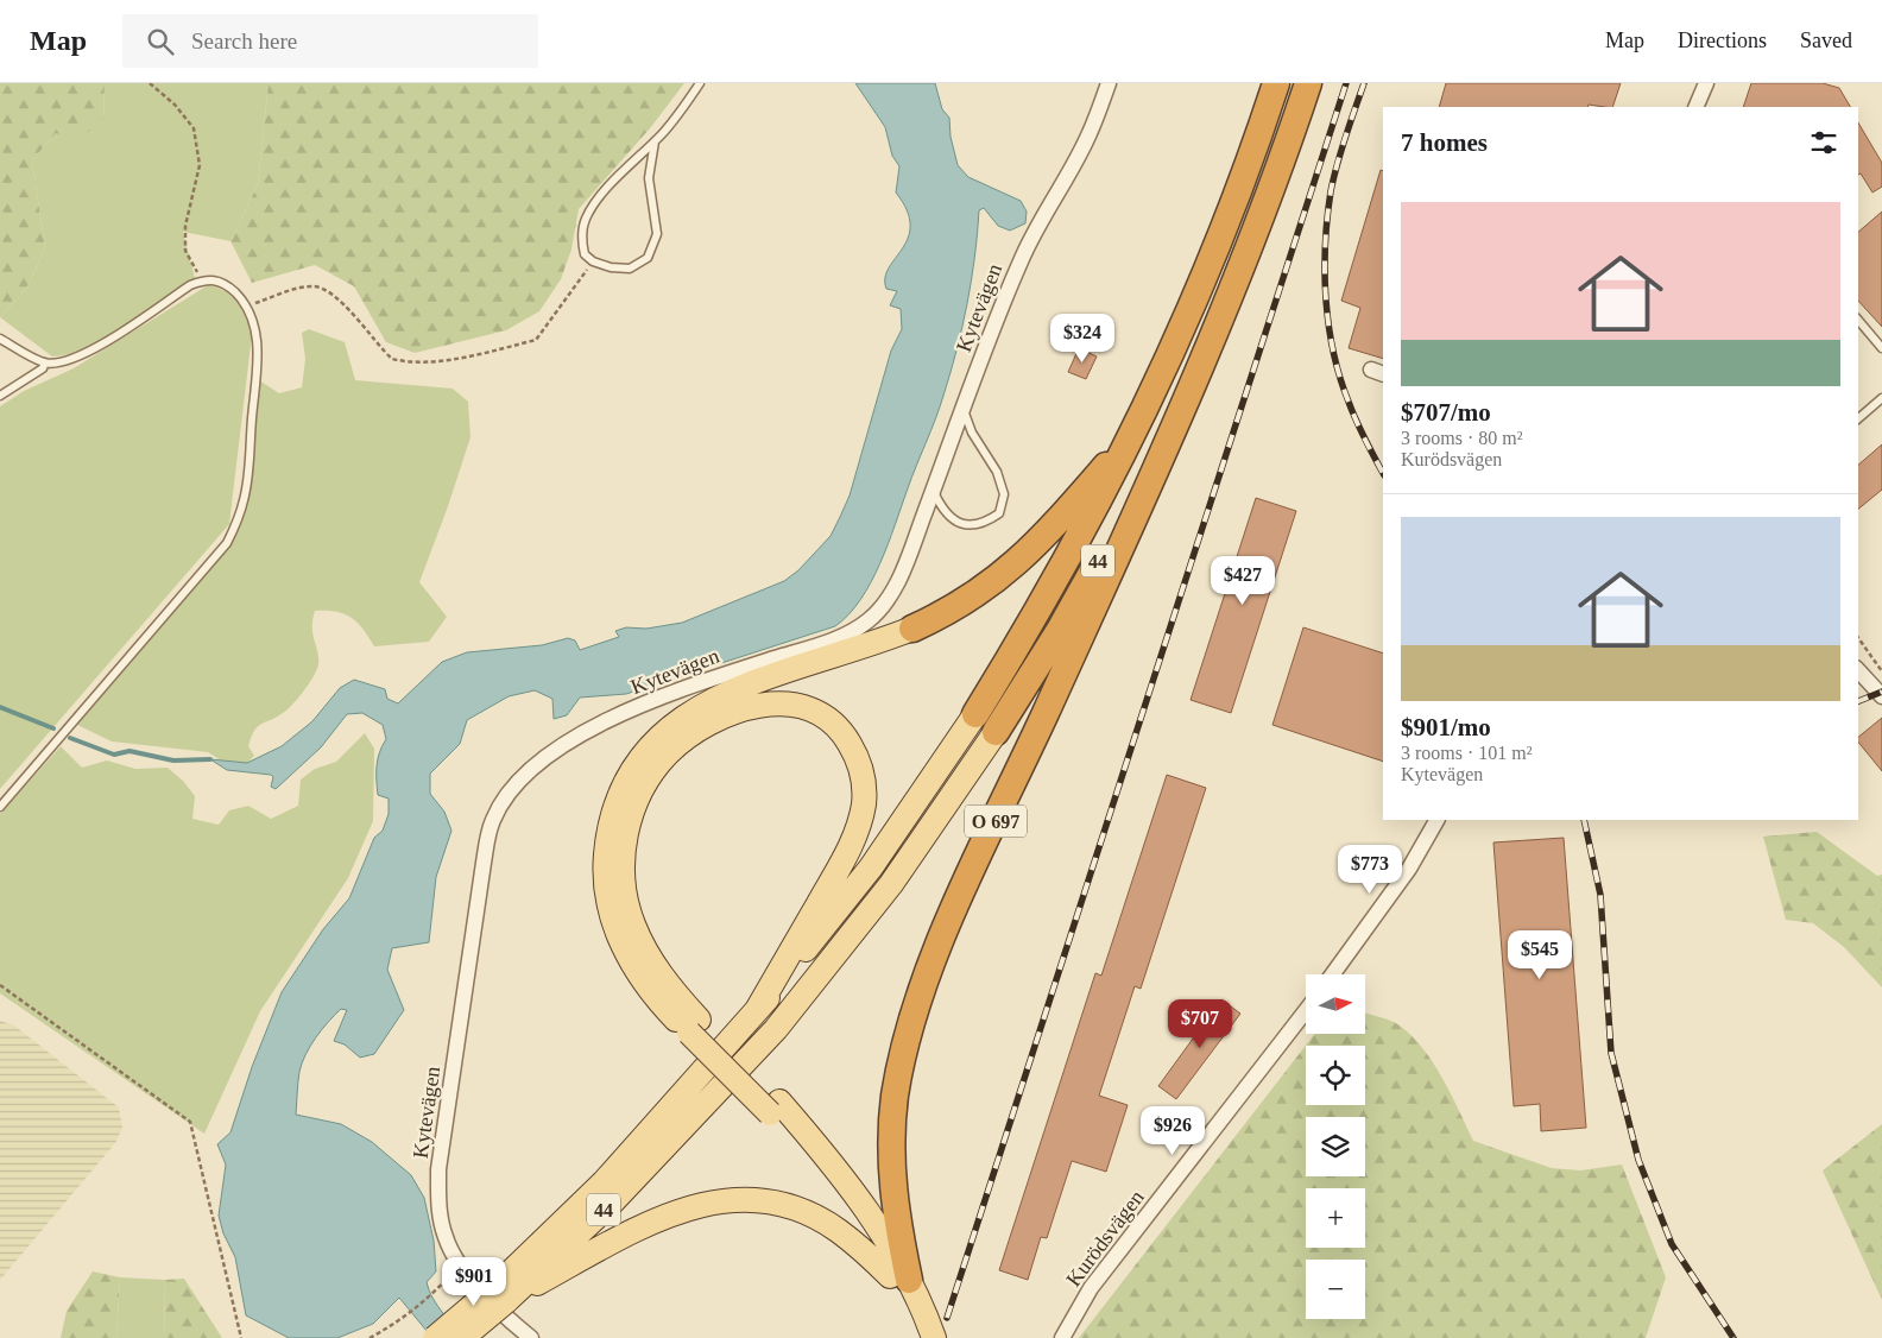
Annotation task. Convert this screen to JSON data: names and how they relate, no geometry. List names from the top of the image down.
{
  "streets": {
    "highway": ["44", "O 697"],
    "street": ["Kytevägen", "Kurödsvägen"]
  },
  "crossings": [
    ["44", "O 697"]
  ],
  "north": "right",
  "page": {
    "header": "Map",
    "search": "Search here",
    "nav": ["Map", "Directions", "Saved"],
    "heading": "7 homes",
    "list": [
      {
        "name": "$707/mo",
        "note": "3 rooms · 80 m² · Kurödsvägen"
      },
      {
        "name": "$901/mo",
        "note": "3 rooms · 101 m² · Kytevägen"
      }
    ],
    "price": [
      "$324",
      "$427",
      "$773",
      "$545",
      "$707",
      "$926",
      "$901"
    ],
    "map_buttons": ["+", "−"]
  }
}
